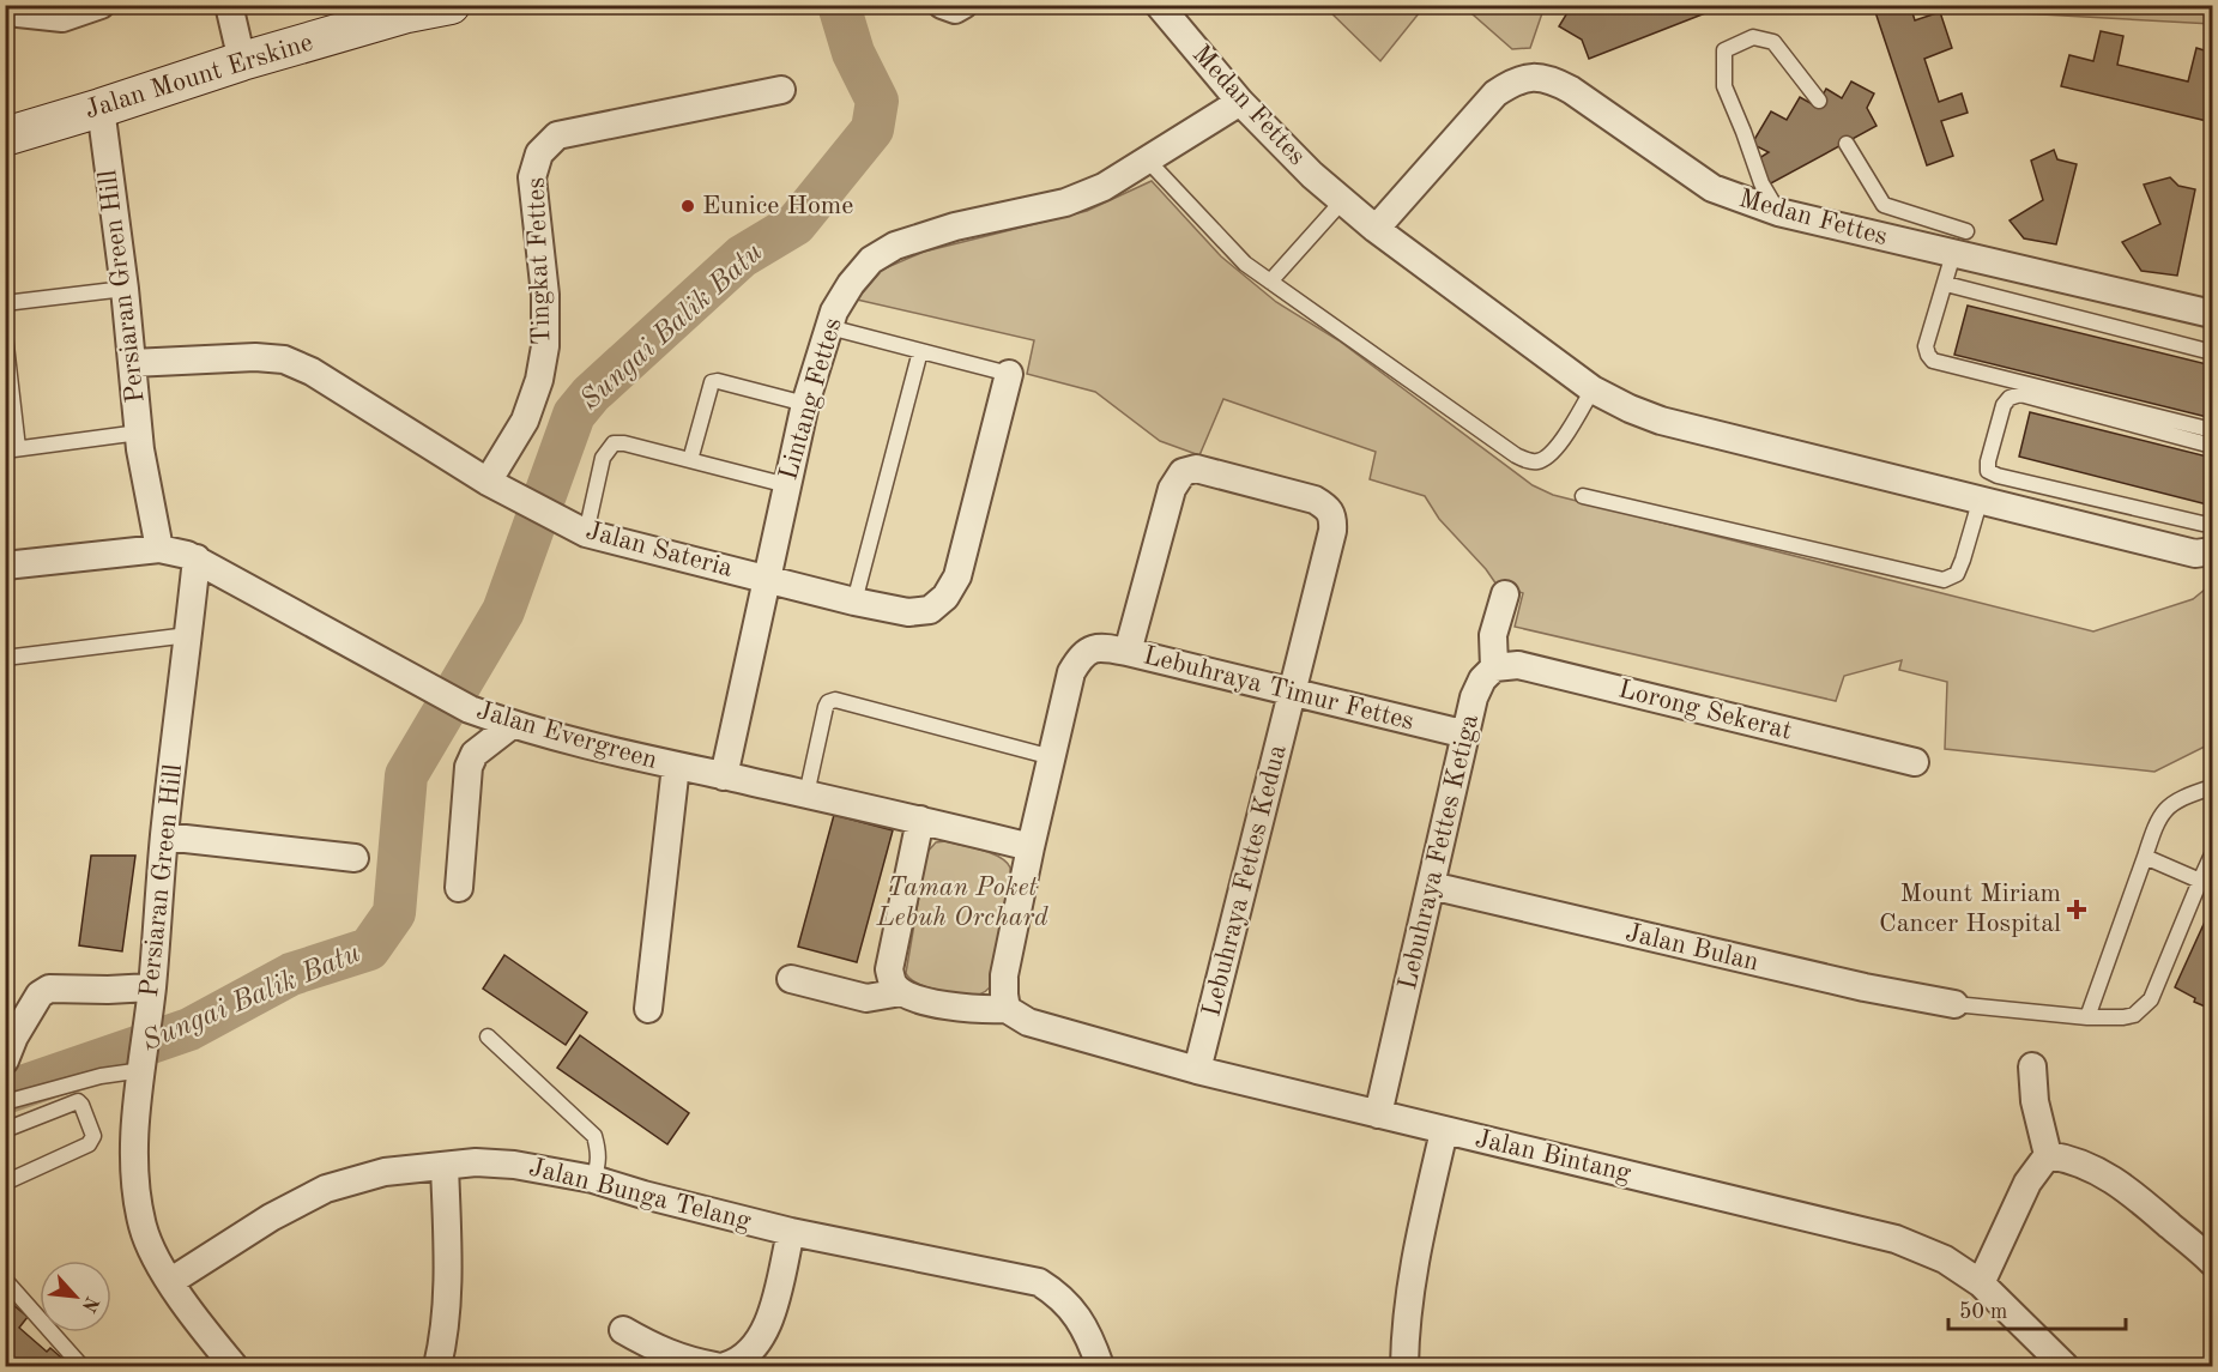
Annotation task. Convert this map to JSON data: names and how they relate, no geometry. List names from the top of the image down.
{
  "streets": {
    "main road": ["Jalan Mount Erskine"],
    "street": [
      "Medan Fettes",
      "Tingkat Fettes",
      "Persiaran Green Hill",
      "Lintang Fettes",
      "Jalan Sateria",
      "Lebuhraya Timur Fettes",
      "Lorong Sekerat",
      "Jalan Evergreen",
      "Lebuhraya Fettes Ketiga",
      "Lebuhraya Fettes Kedua",
      "Jalan Bulan",
      "Jalan Bintang",
      "Jalan Bunga Telang"
    ]
  },
  "crossings": [
    ["Jalan Mount Erskine", "Persiaran Green Hill"],
    ["Medan Fettes", "Lintang Fettes"],
    ["Tingkat Fettes", "Jalan Sateria"],
    ["Persiaran Green Hill", "Jalan Sateria"],
    ["Persiaran Green Hill", "Jalan Evergreen"],
    ["Persiaran Green Hill", "Jalan Bunga Telang"],
    ["Lintang Fettes", "Jalan Sateria"],
    ["Lintang Fettes", "Jalan Evergreen"],
    ["Lebuhraya Timur Fettes", "Lebuhraya Fettes Ketiga"],
    ["Lebuhraya Timur Fettes", "Lebuhraya Fettes Kedua"],
    ["Lorong Sekerat", "Lebuhraya Fettes Ketiga"],
    ["Lebuhraya Fettes Ketiga", "Jalan Bulan"],
    ["Lebuhraya Fettes Ketiga", "Jalan Bintang"],
    ["Lebuhraya Fettes Kedua", "Jalan Bintang"]
  ],
  "water": ["Sungai Balik Batu"],
  "parks": ["Taman Poket Lebuh Orchard"],
  "places": {
    "other": ["Eunice Home"],
    "health": ["Mount Miriam Cancer Hospital"]
  },
  "scale_bar": "50 m",
  "north": "bottom right"
}
